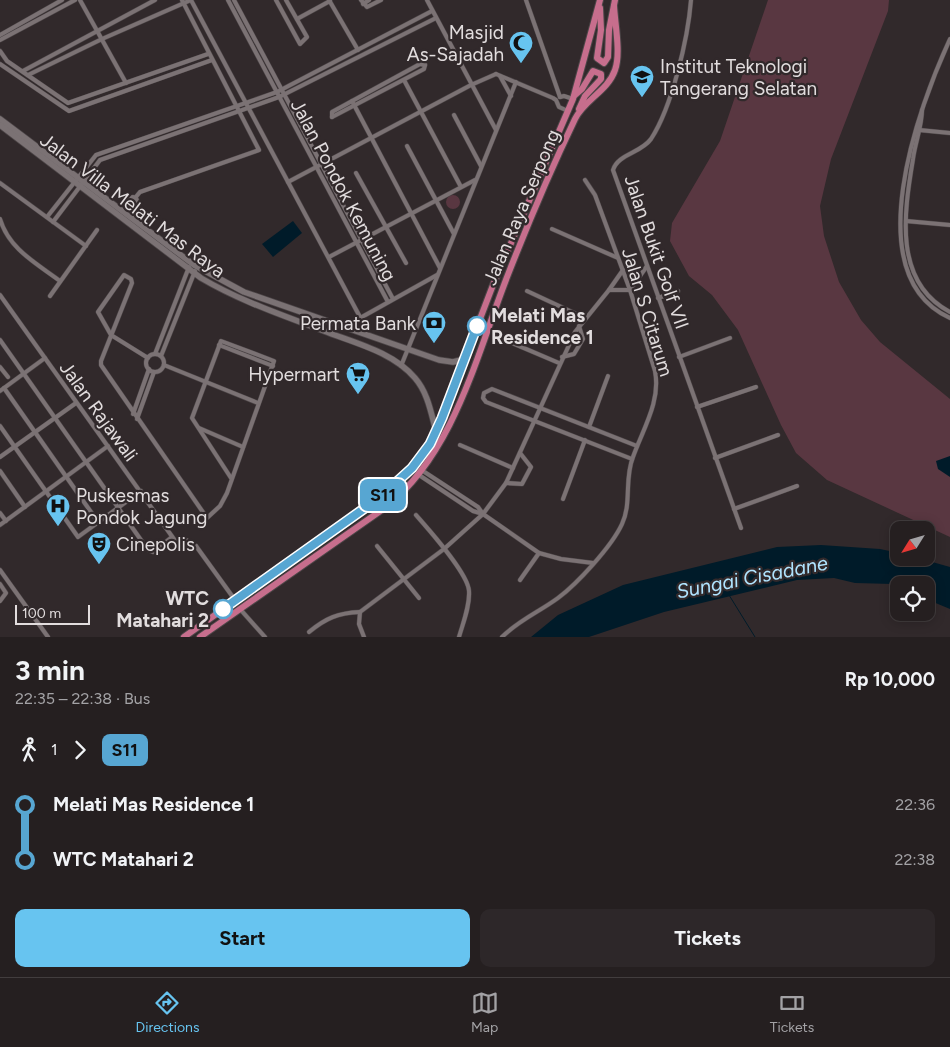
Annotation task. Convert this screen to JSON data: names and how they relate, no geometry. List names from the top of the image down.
{
  "streets": {
    "main road": ["Jalan Raya Serpong"],
    "street": [
      "Jalan Pondok Kemuning",
      "Jalan Villa Melati Mas Raya",
      "Jalan Bukit Golf VII",
      "Jalan S Citarum",
      "Jalan Rajawali"
    ]
  },
  "crossings": [
    ["Jalan Villa Melati Mas Raya", "Jalan Raya Serpong"]
  ],
  "water": ["Sungai Cisadane"],
  "places": {
    "mosque": ["Masjid As-Sajadah"],
    "school or university": ["Institut Teknologi Tangerang Selatan"],
    "other": ["Melati Mas Residence 1", "WTC Matahari 2"],
    "bank": ["Permata Bank"],
    "supermarket": ["Hypermart"],
    "hospital": ["Puskesmas Pondok Jagung"],
    "theatre": ["Cinepolis"]
  },
  "lines": ["bus line S11"],
  "scale_bar": "100 m",
  "north": "bottom left",
  "page": {
    "on_map": "S11",
    "scale": "100 m",
    "heading": ["3 min", "22:35 – 22:38 · Bus", "Rp 10,000"],
    "legs": ["1", "S11"],
    "list": [
      {
        "name": "Melati Mas Residence 1",
        "value": "22:36"
      },
      {
        "name": "WTC Matahari 2",
        "value": "22:38"
      }
    ],
    "buttons": ["Start", "Tickets"],
    "tabs": ["Directions", "Map", "Tickets"]
  }
}
